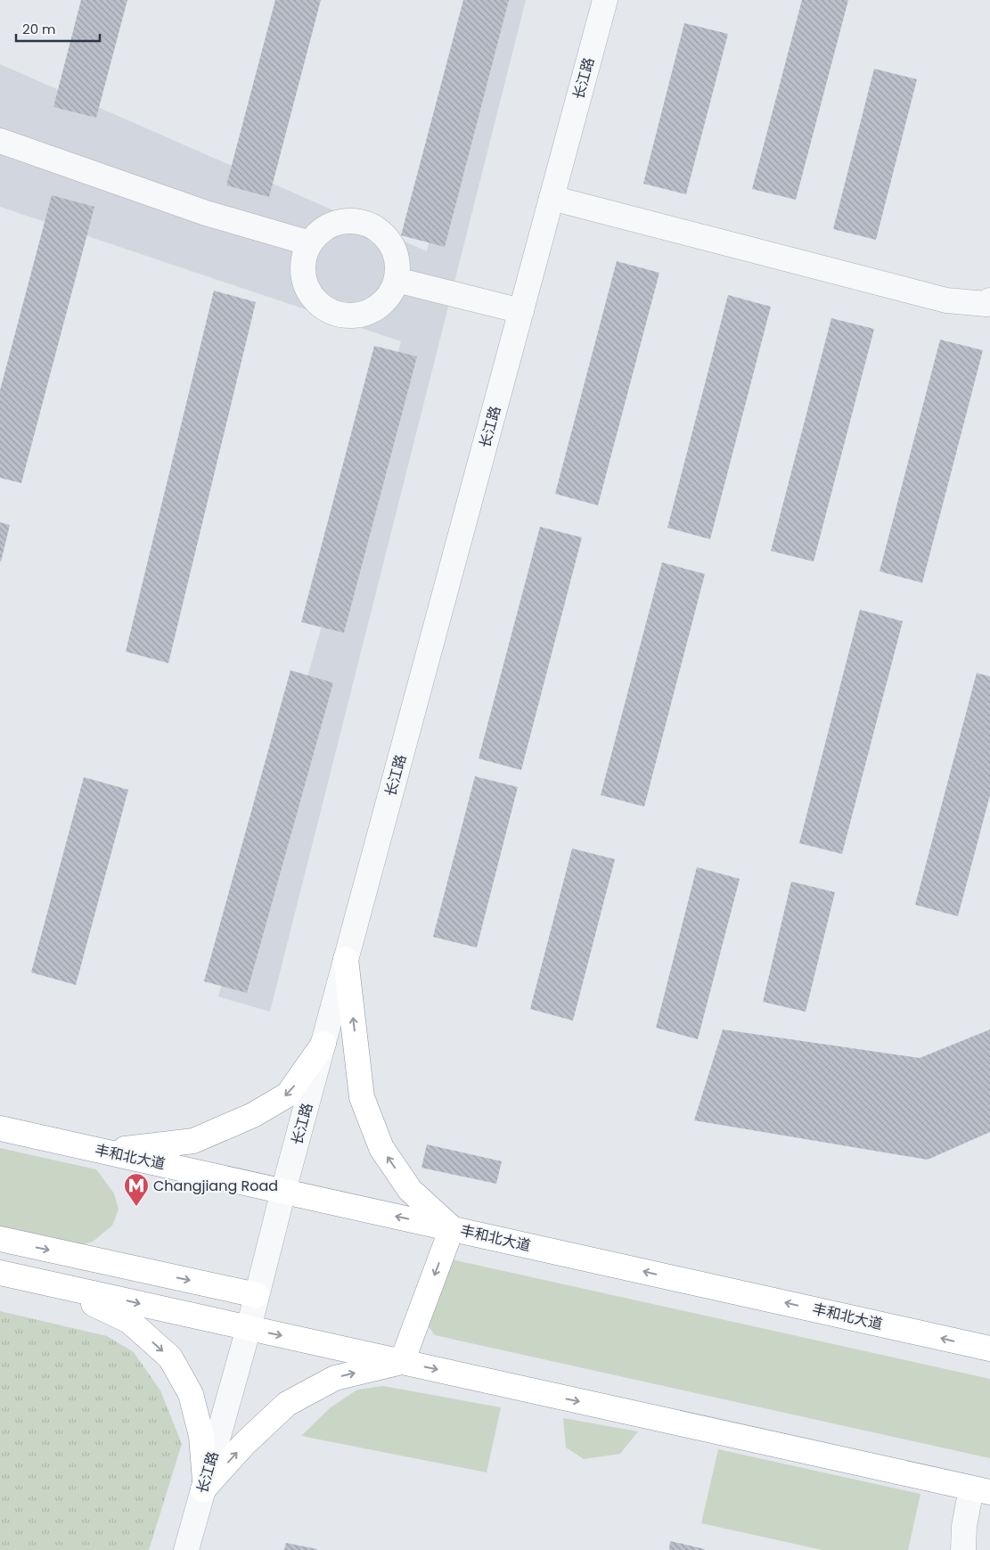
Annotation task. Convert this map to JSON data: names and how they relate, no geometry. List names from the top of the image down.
{
  "streets": {
    "highway": ["丰和北大道"],
    "street": ["长江路"]
  },
  "crossings": [
    ["长江路", "丰和北大道"]
  ],
  "places": {
    "metro station": ["Changjiang Road"]
  },
  "scale_bar": "20 m"
}
